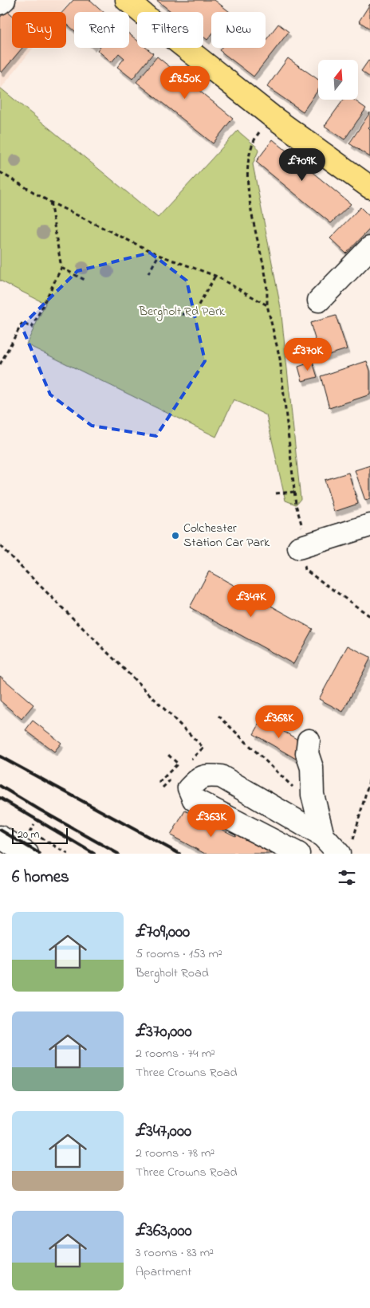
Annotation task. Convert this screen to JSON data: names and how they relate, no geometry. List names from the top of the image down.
{
  "parks": ["Bergholt Rd Park"],
  "places": ["Colchester Station Car Park"],
  "scale_bar": "20 m",
  "north": "top",
  "page": {
    "chip": [
      "Buy",
      "Rent",
      "Filters",
      "New"
    ],
    "price": [
      "£850K",
      "£709K",
      "£370K",
      "£347K",
      "£368K",
      "£363K"
    ],
    "scale": "20 m",
    "heading": "6 homes",
    "list": [
      {
        "name": "£709,000",
        "note": "5 rooms · 153 m² · Bergholt Road"
      },
      {
        "name": "£370,000",
        "note": "2 rooms · 74 m² · Three Crowns Road"
      },
      {
        "name": "£347,000",
        "note": "2 rooms · 78 m² · Three Crowns Road"
      },
      {
        "name": "£363,000",
        "note": "3 rooms · 83 m² · Apartment"
      }
    ]
  }
}
